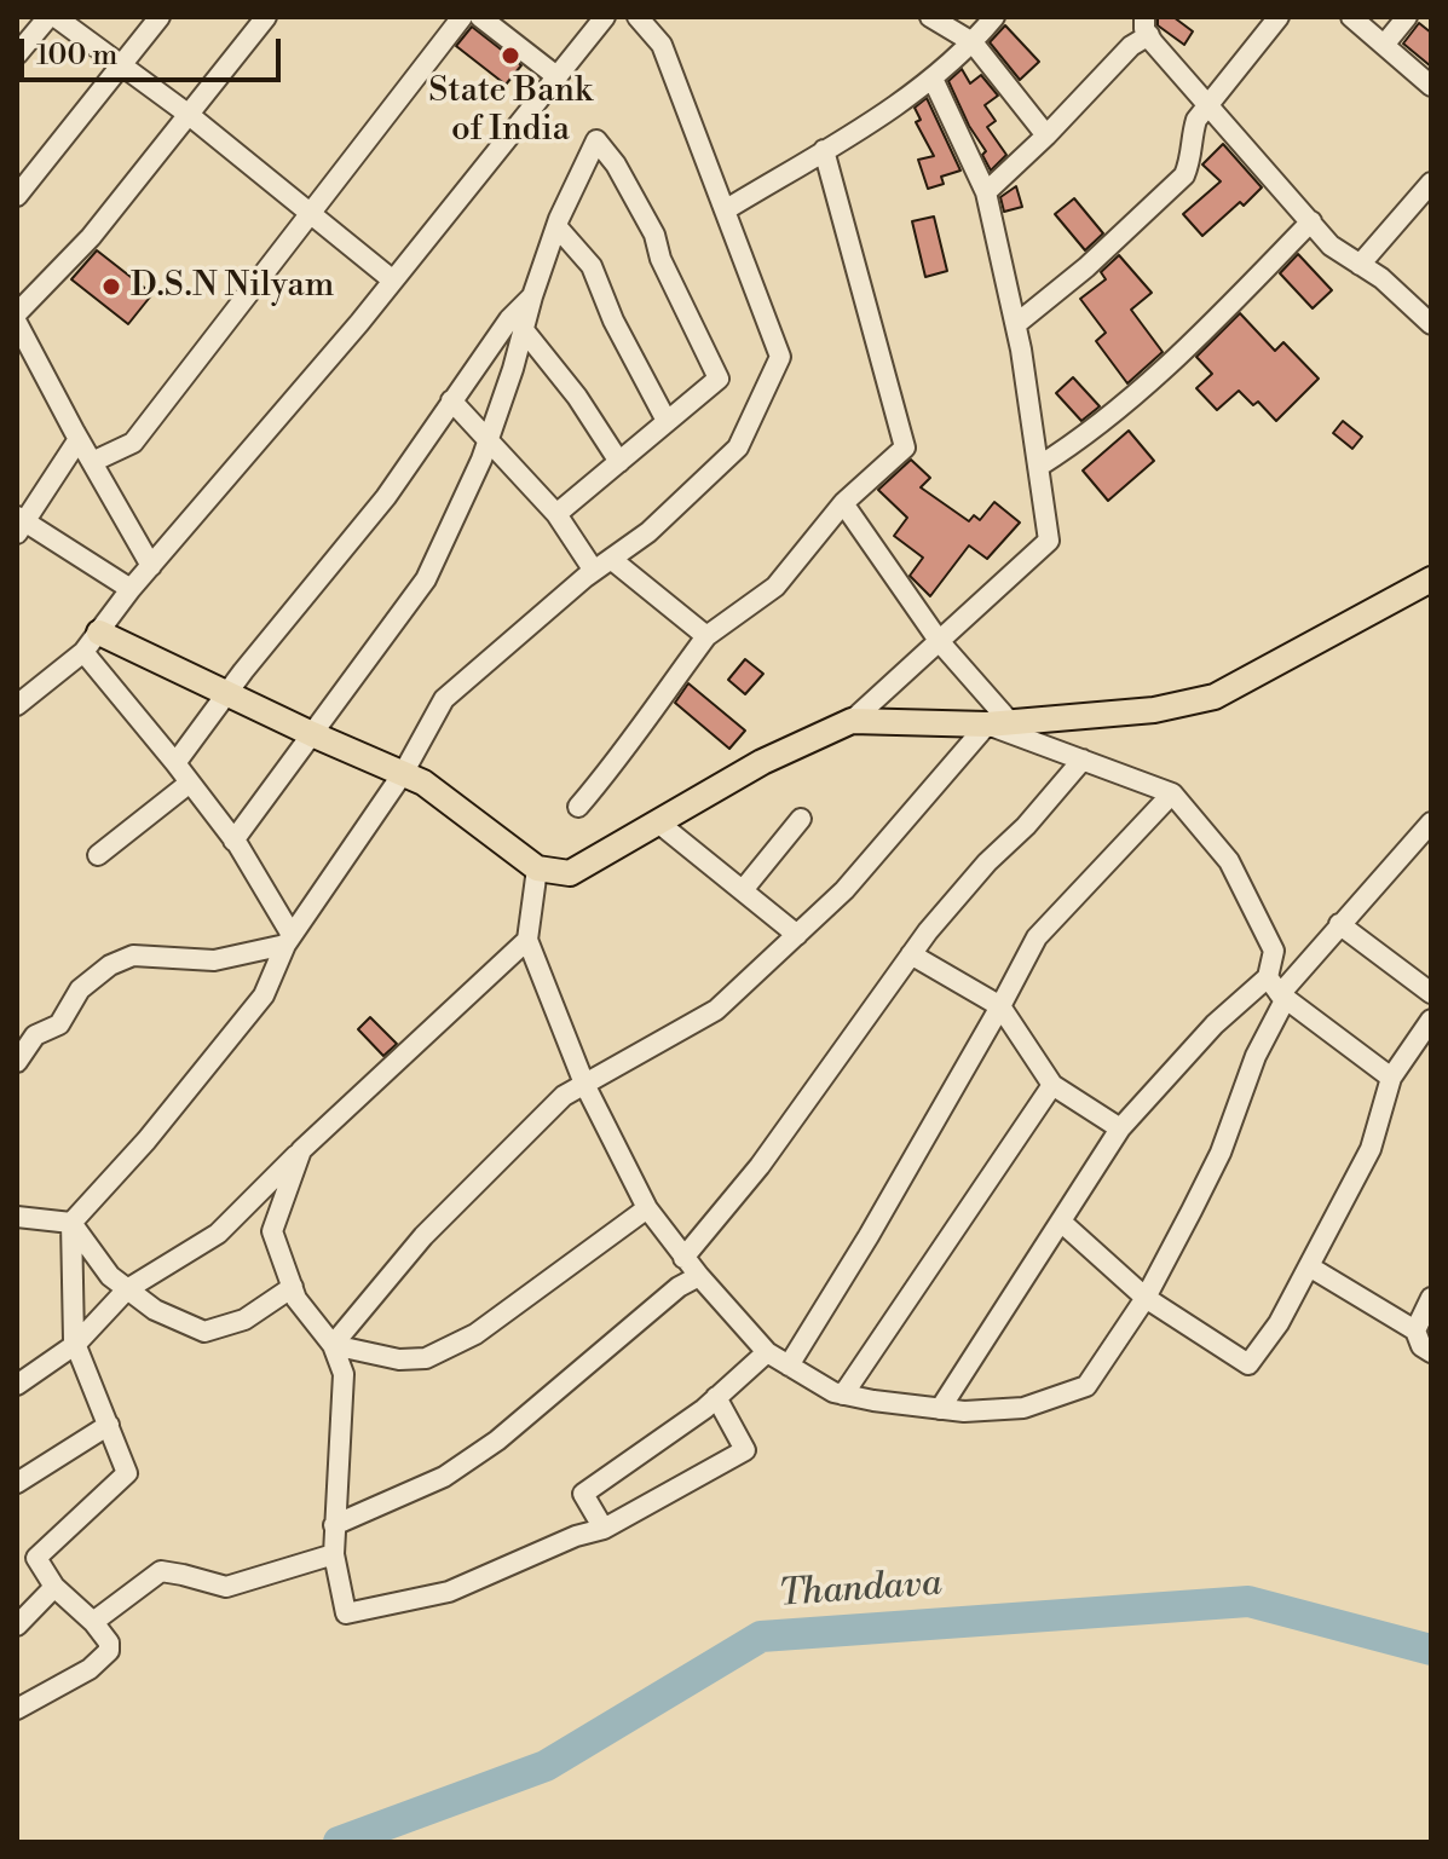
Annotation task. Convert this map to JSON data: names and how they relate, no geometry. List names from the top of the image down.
{
  "water": ["Thandava"],
  "places": ["State Bank of India", "D.S.N Nilyam"],
  "scale_bar": "100 m"
}
